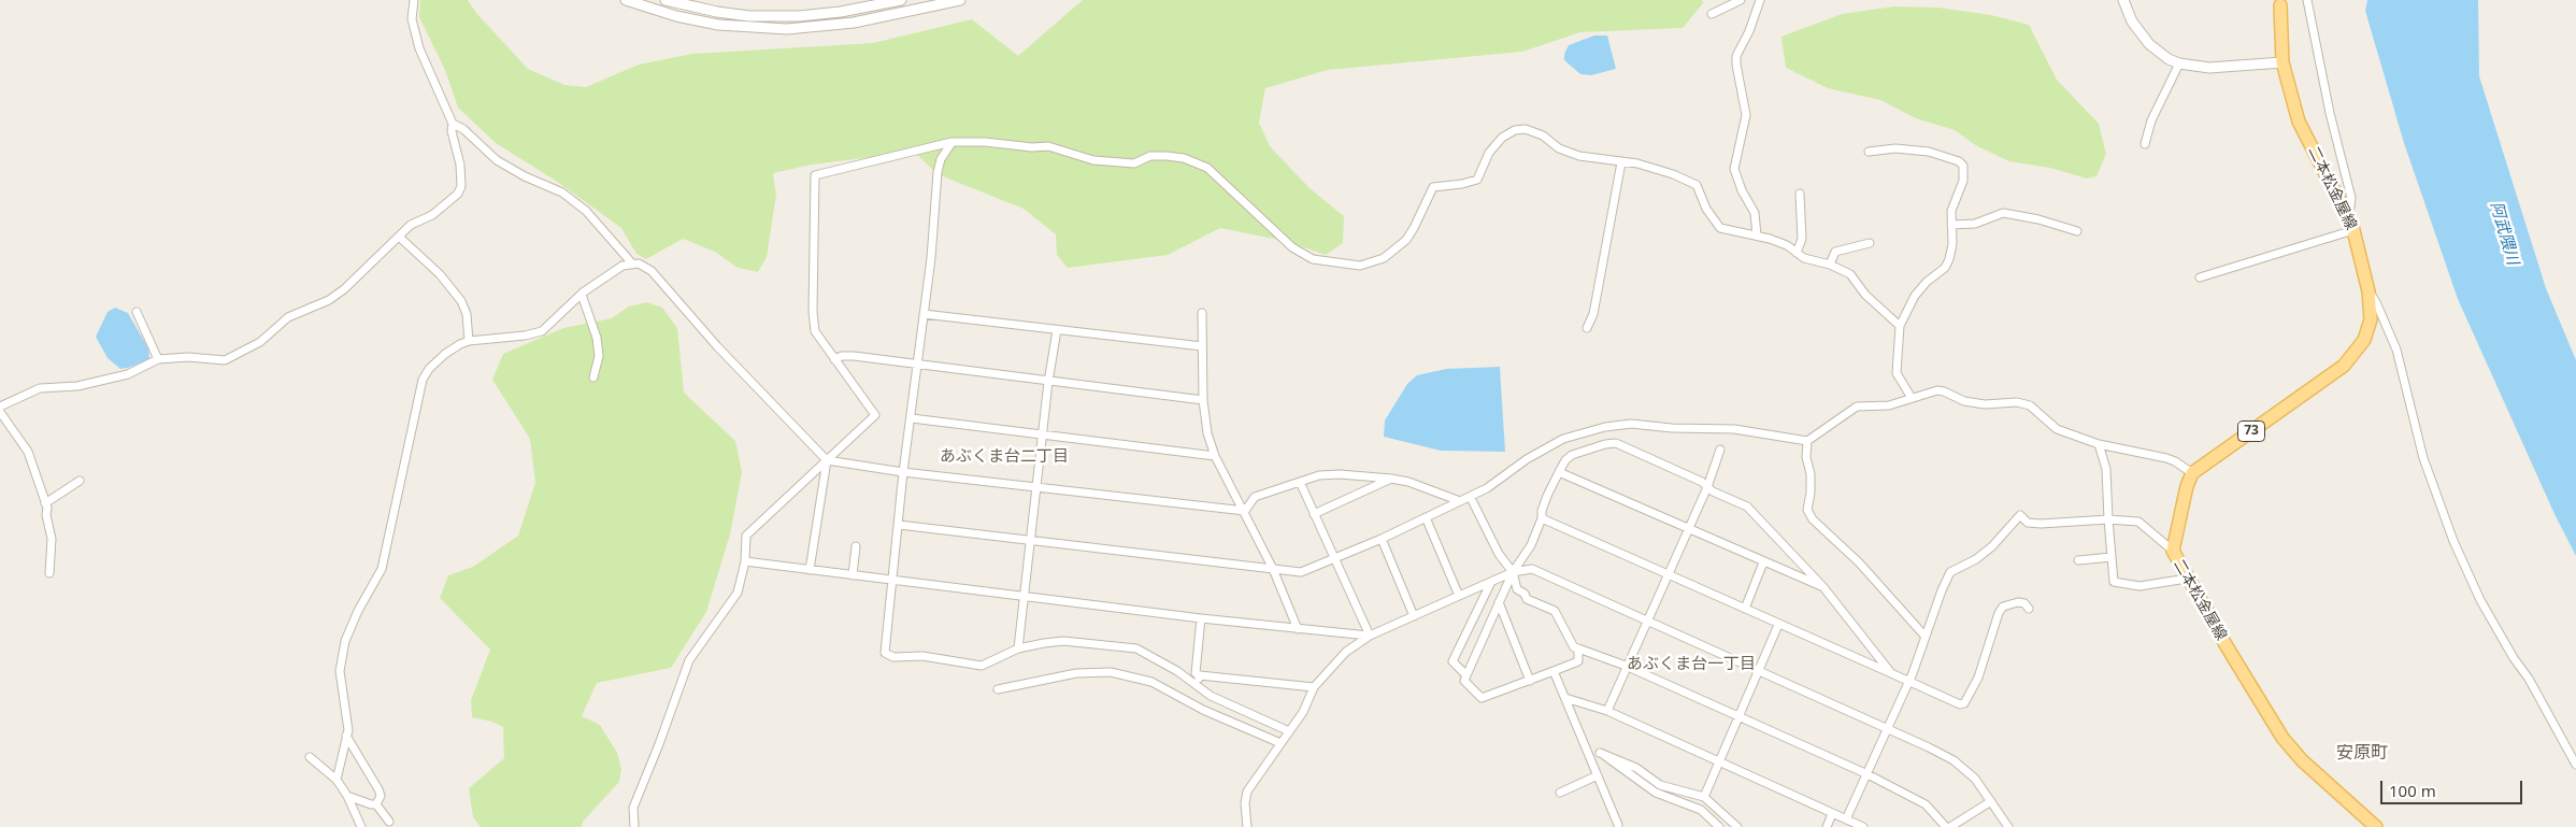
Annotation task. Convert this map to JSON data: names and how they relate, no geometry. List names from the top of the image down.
{
  "streets": {
    "main road": ["二本松金屋線", "73"]
  },
  "districts": ["あぶくま台二丁目", "あぶくま台一丁目", "安原町"],
  "water": ["阿武隈川"],
  "scale_bar": "100 m"
}
